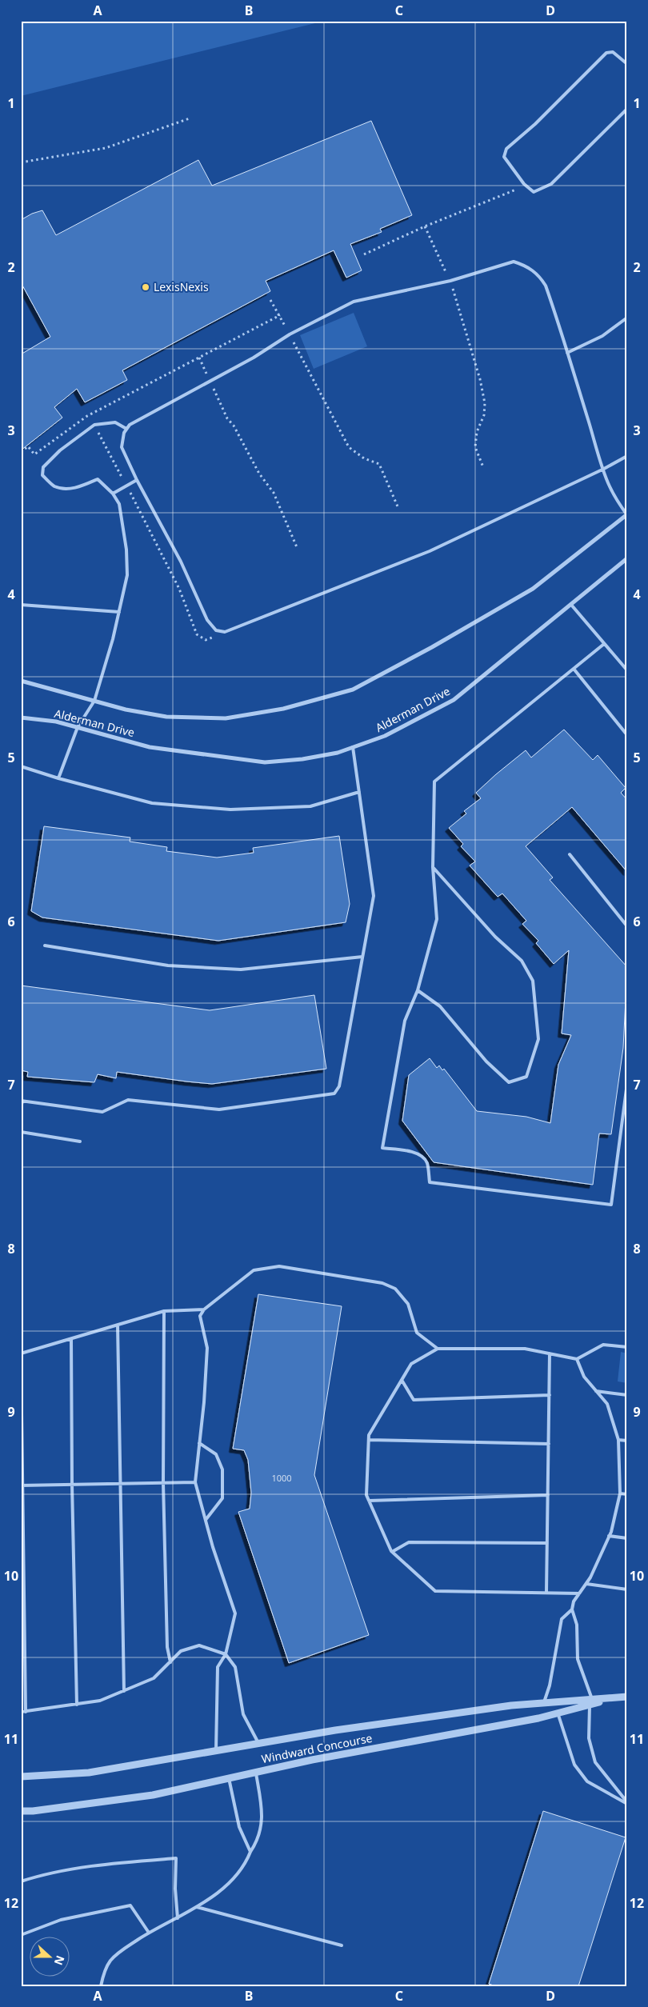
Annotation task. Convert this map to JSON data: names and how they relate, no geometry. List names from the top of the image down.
{
  "streets": {
    "street": ["Alderman Drive", "Windward Concourse"]
  },
  "places": ["LexisNexis"],
  "house_numbers": ["1000"],
  "north": "right",
  "grid": {
    "columns": [
      "A",
      "B",
      "C",
      "D"
    ],
    "rows": [
      "1",
      "2",
      "3",
      "4",
      "5",
      "6",
      "7",
      "8",
      "9",
      "10",
      "11",
      "12"
    ]
  }
}
